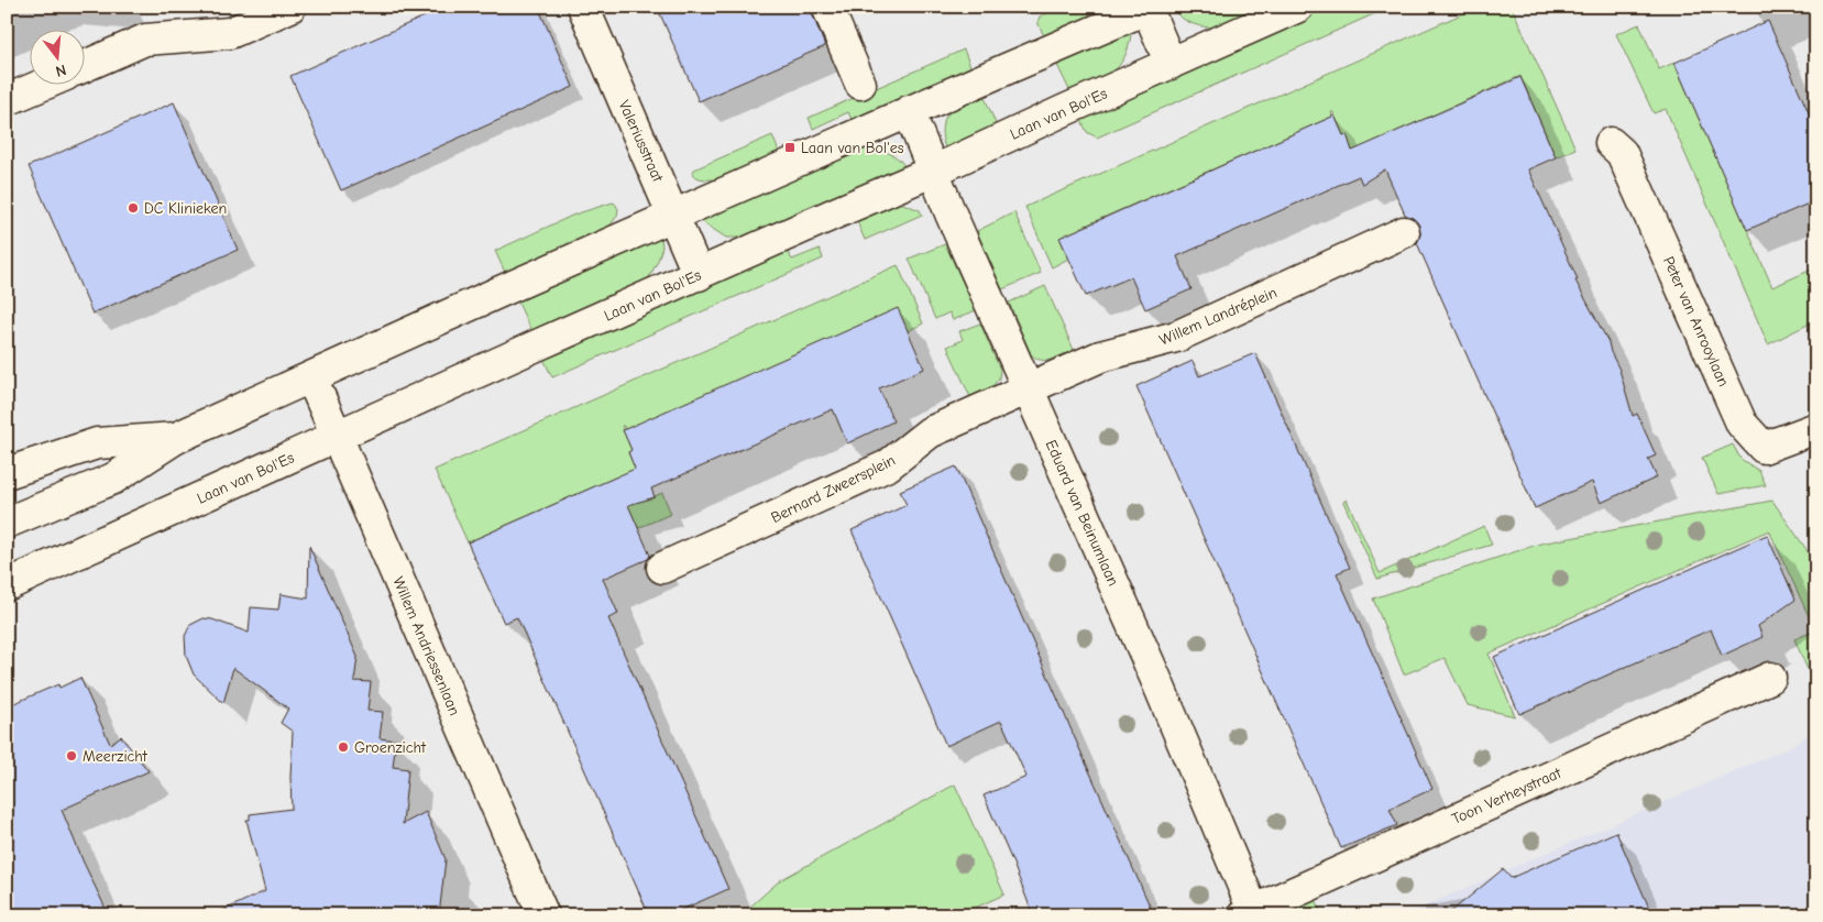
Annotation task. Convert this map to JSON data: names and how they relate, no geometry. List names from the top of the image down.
{
  "streets": {
    "street": [
      "Laan van Bol'Es",
      "Valeriusstraat",
      "Willem Landréplein",
      "Peter van Anrooylaan",
      "Bernard Zweersplein",
      "Eduard van Beinumlaan",
      "Willem Andriessenlaan",
      "Toon Verheystraat"
    ]
  },
  "crossings": [
    ["Laan van Bol'Es", "Valeriusstraat"],
    ["Laan van Bol'Es", "Eduard van Beinumlaan"],
    ["Laan van Bol'Es", "Willem Andriessenlaan"],
    ["Willem Landréplein", "Bernard Zweersplein"],
    ["Willem Landréplein", "Eduard van Beinumlaan"],
    ["Bernard Zweersplein", "Eduard van Beinumlaan"],
    ["Eduard van Beinumlaan", "Toon Verheystraat"]
  ],
  "places": {
    "transit": ["Laan van Bol'es"],
    "other": ["DC Klinieken", "Groenzicht", "Meerzicht"]
  },
  "north": "bottom"
}
